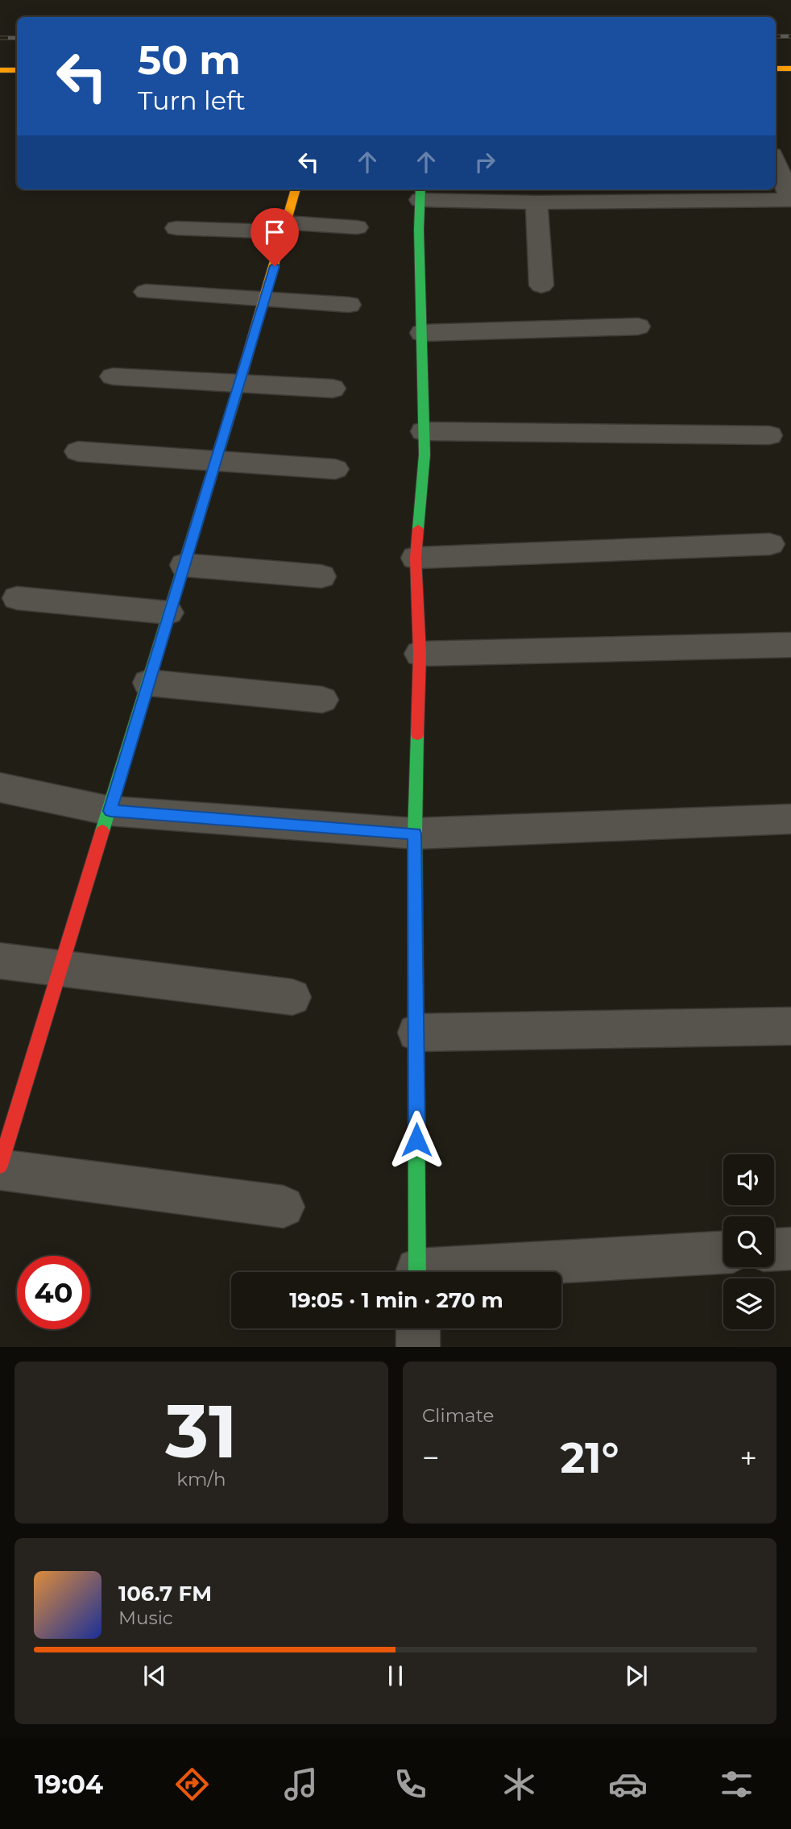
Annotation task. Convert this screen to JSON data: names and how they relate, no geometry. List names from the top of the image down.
{
  "page": {
    "turn": ["50 m", "Turn left"],
    "limit": "40",
    "trip": "19:05 · 1 min · 270 m",
    "tile": [
      ["31", "km/h"],
      "Climate"
    ],
    "heat": ["−", "21°", "+"],
    "song": ["106.7 FM", "Music"],
    "tabs": "19:04"
  }
}
